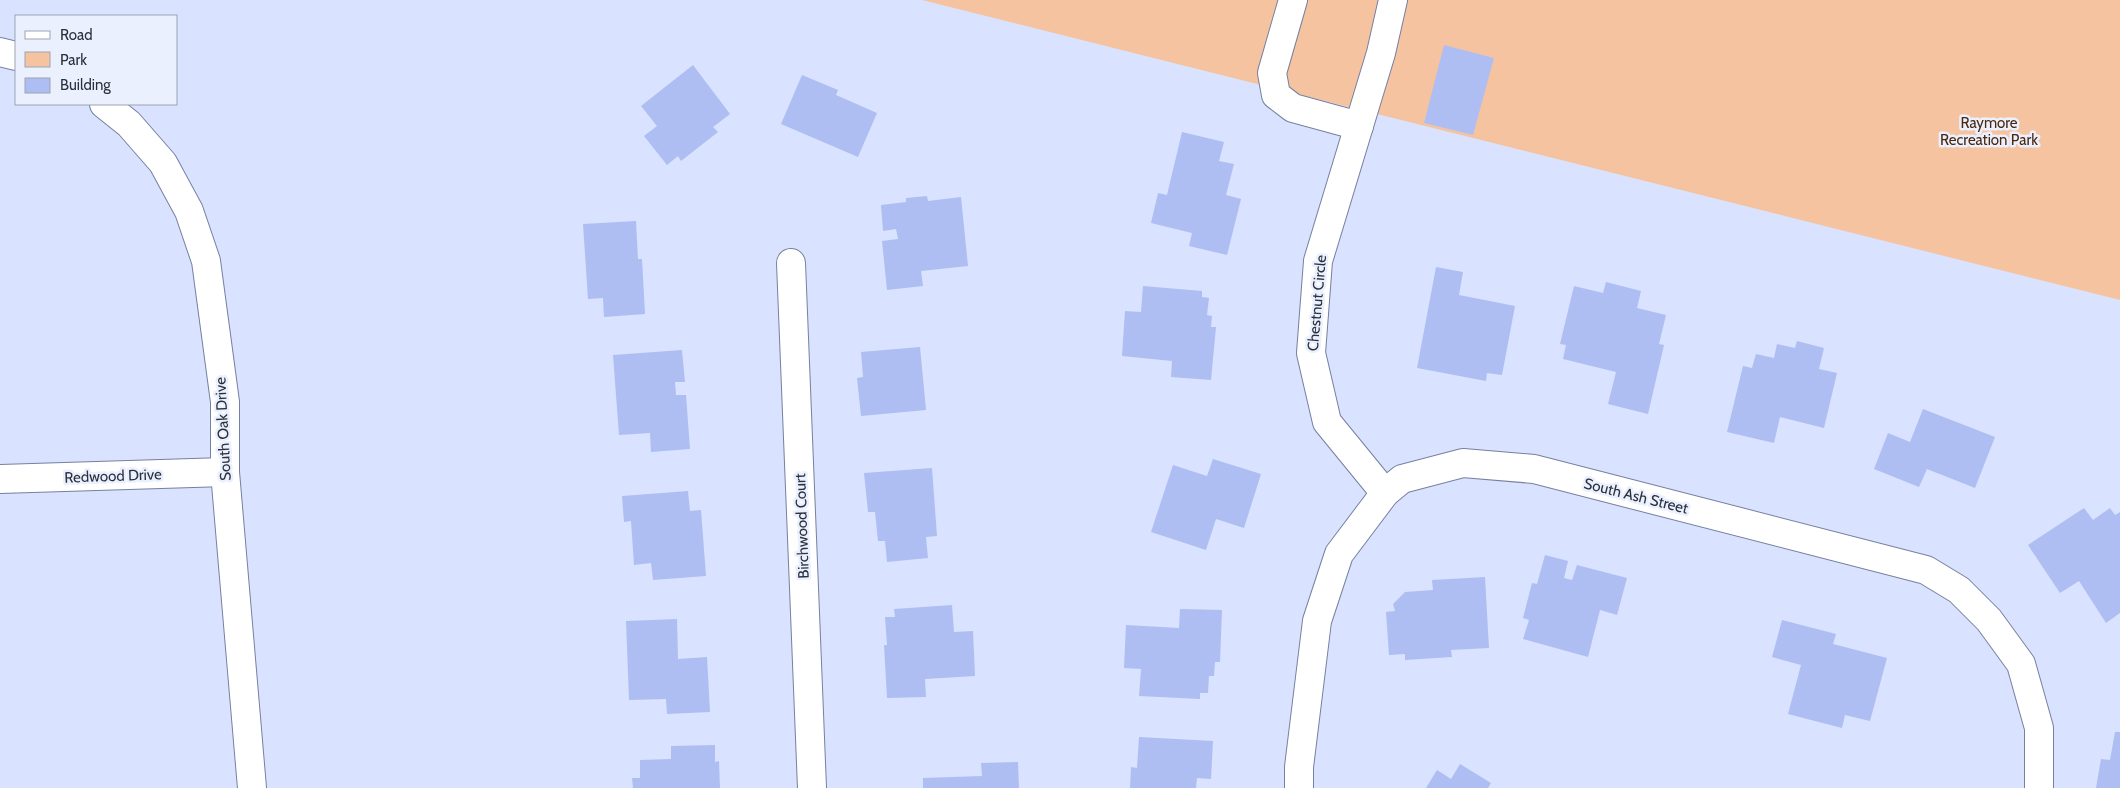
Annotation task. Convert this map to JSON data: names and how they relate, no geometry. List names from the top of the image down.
{
  "streets": {
    "street": [
      "Chestnut Circle",
      "South Oak Drive",
      "Redwood Drive",
      "South Ash Street",
      "Birchwood Court"
    ]
  },
  "crossings": [
    ["Chestnut Circle", "South Ash Street"],
    ["South Oak Drive", "Redwood Drive"]
  ],
  "parks": ["Raymore Recreation Park"],
  "legend": ["Road", "Park", "Building"]
}
